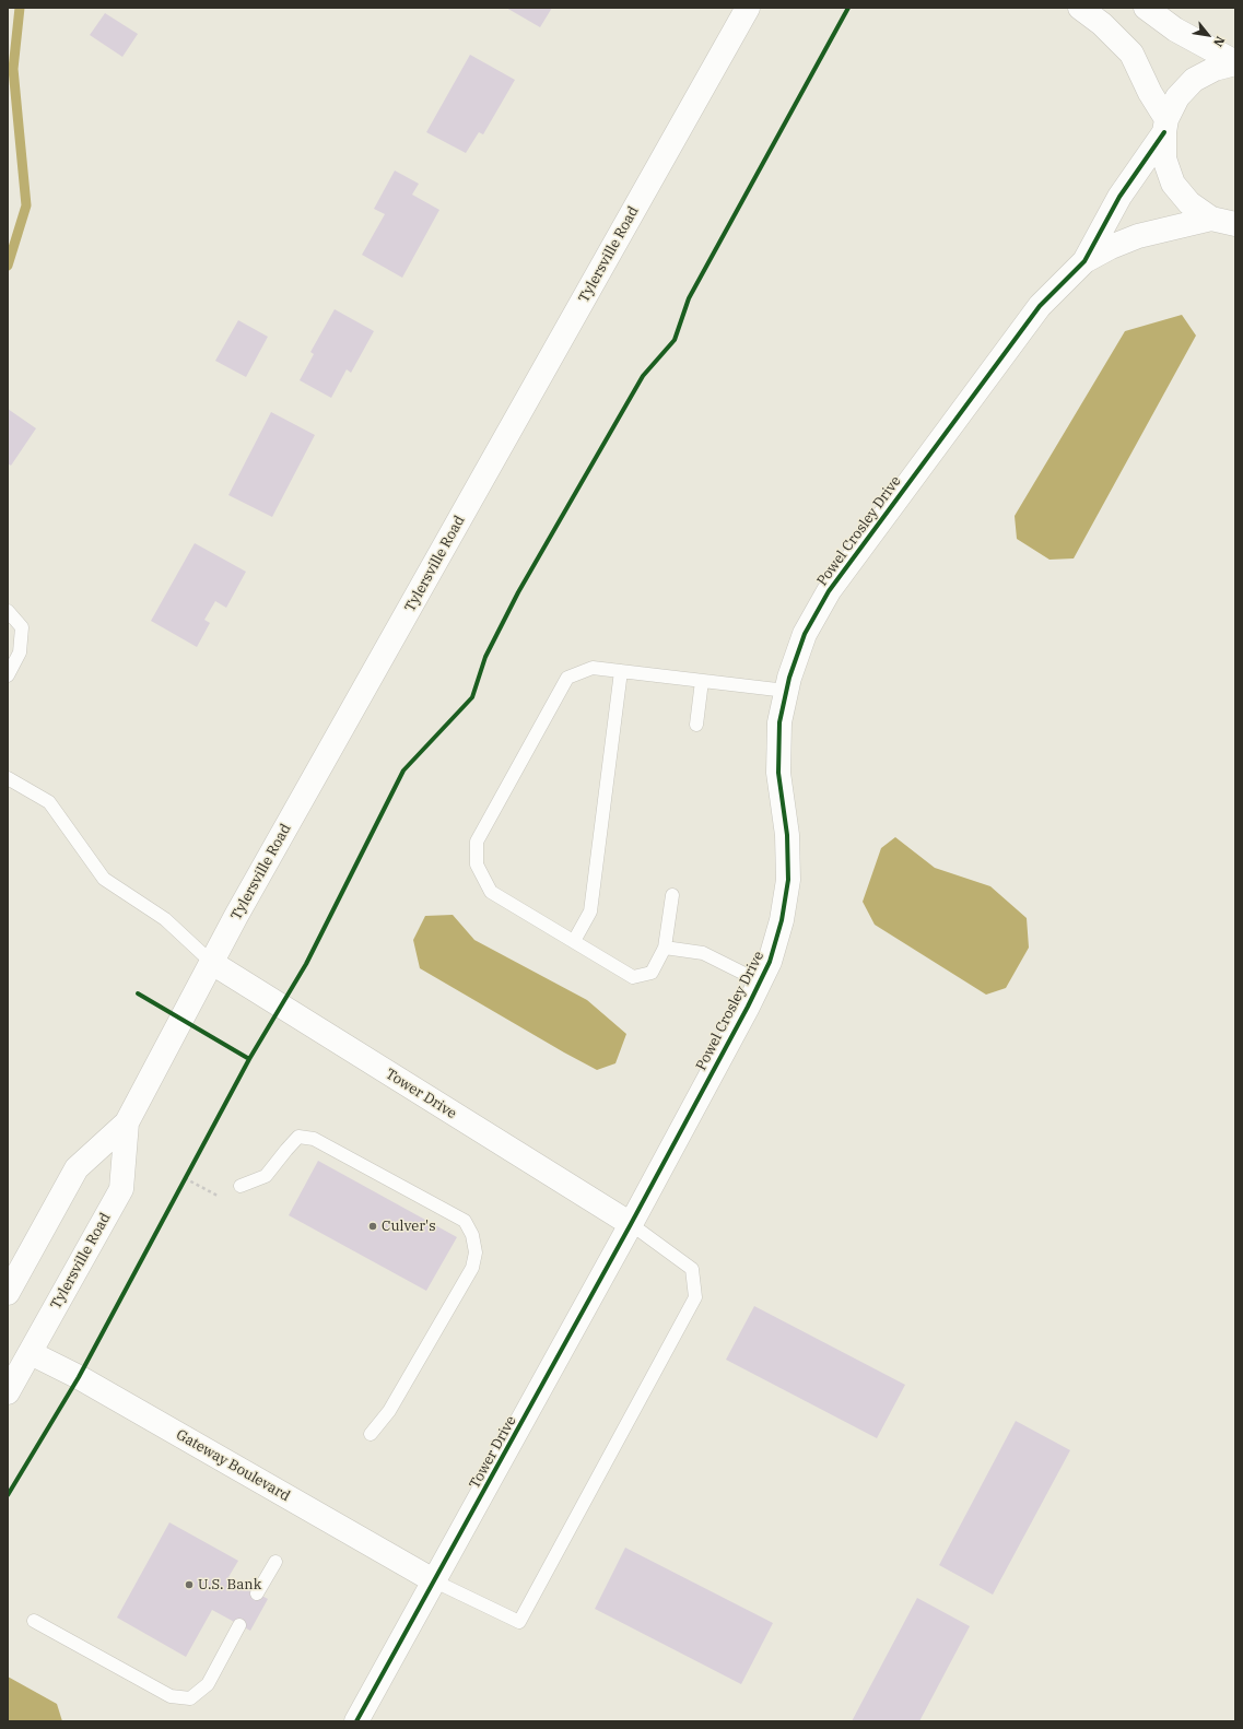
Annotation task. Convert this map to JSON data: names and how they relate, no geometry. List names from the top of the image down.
{
  "streets": {
    "street": [
      "Tylersville Road",
      "Powel Crosley Drive",
      "Tower Drive",
      "Gateway Boulevard"
    ]
  },
  "crossings": [
    ["Tylersville Road", "Tower Drive"],
    ["Tylersville Road", "Gateway Boulevard"],
    ["Powel Crosley Drive", "Tower Drive"],
    ["Tower Drive", "Gateway Boulevard"]
  ],
  "places": ["Culver's", "U.S. Bank"],
  "north": "bottom right"
}
